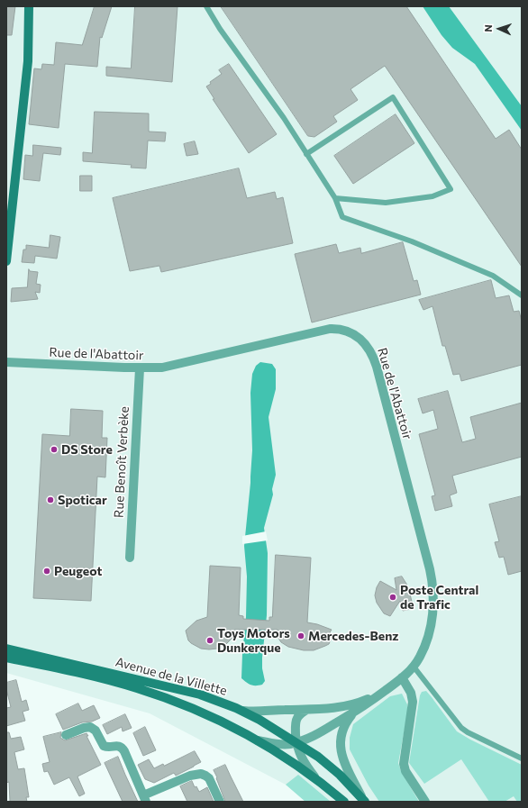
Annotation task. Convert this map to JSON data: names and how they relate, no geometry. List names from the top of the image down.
{
  "streets": {
    "main road": ["Avenue de la Villette"],
    "street": ["Rue de l'Abattoir", "Rue Benoît Verbèke"]
  },
  "crossings": [
    ["Rue de l'Abattoir", "Rue Benoît Verbèke"],
    ["Rue de l'Abattoir", "Avenue de la Villette"]
  ],
  "places": [
    "DS Store",
    "Spoticar",
    "Peugeot",
    "Poste Central de Trafic",
    "Mercedes-Benz",
    "Toys Motors Dunkerque"
  ],
  "north": "left"
}
